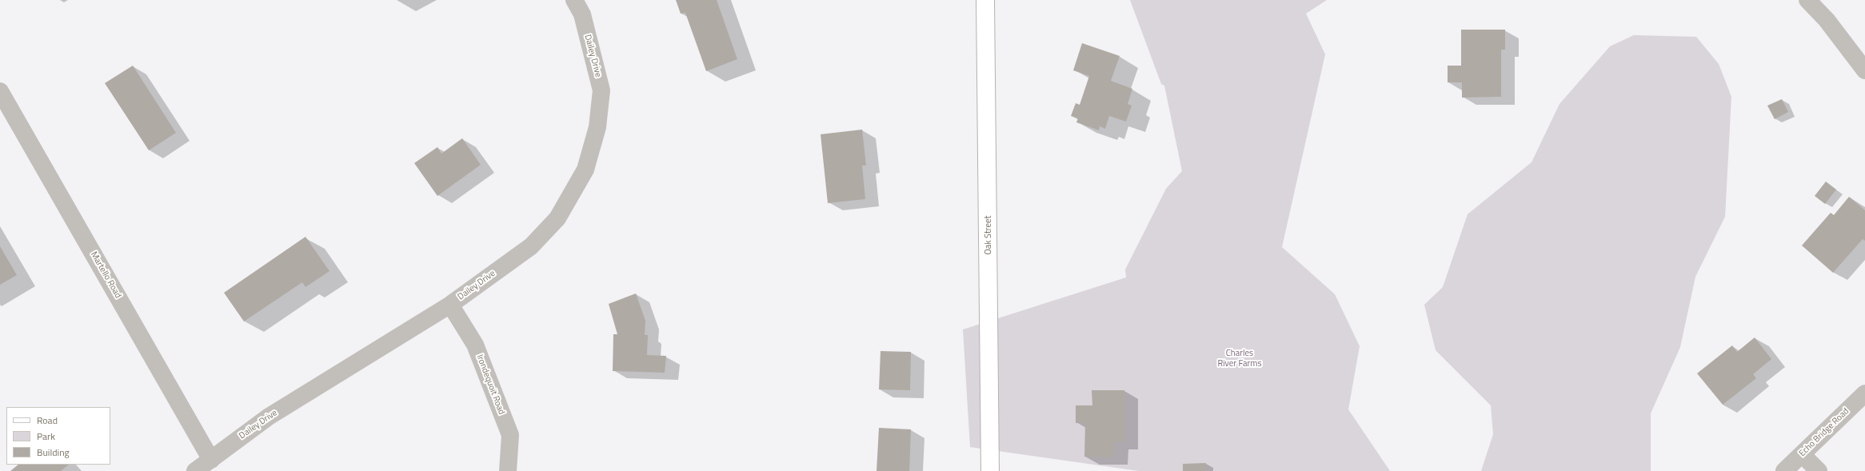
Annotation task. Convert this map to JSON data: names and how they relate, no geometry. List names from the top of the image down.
{
  "streets": {
    "main road": ["Oak Street"],
    "street": [
      "Dailey Drive",
      "Martello Road",
      "Irondequoit Road",
      "Echo Bridge Road"
    ]
  },
  "crossings": [
    ["Dailey Drive", "Martello Road"],
    ["Dailey Drive", "Irondequoit Road"]
  ],
  "parks": ["Charles River Farms"],
  "legend": ["Road", "Park", "Building"]
}
